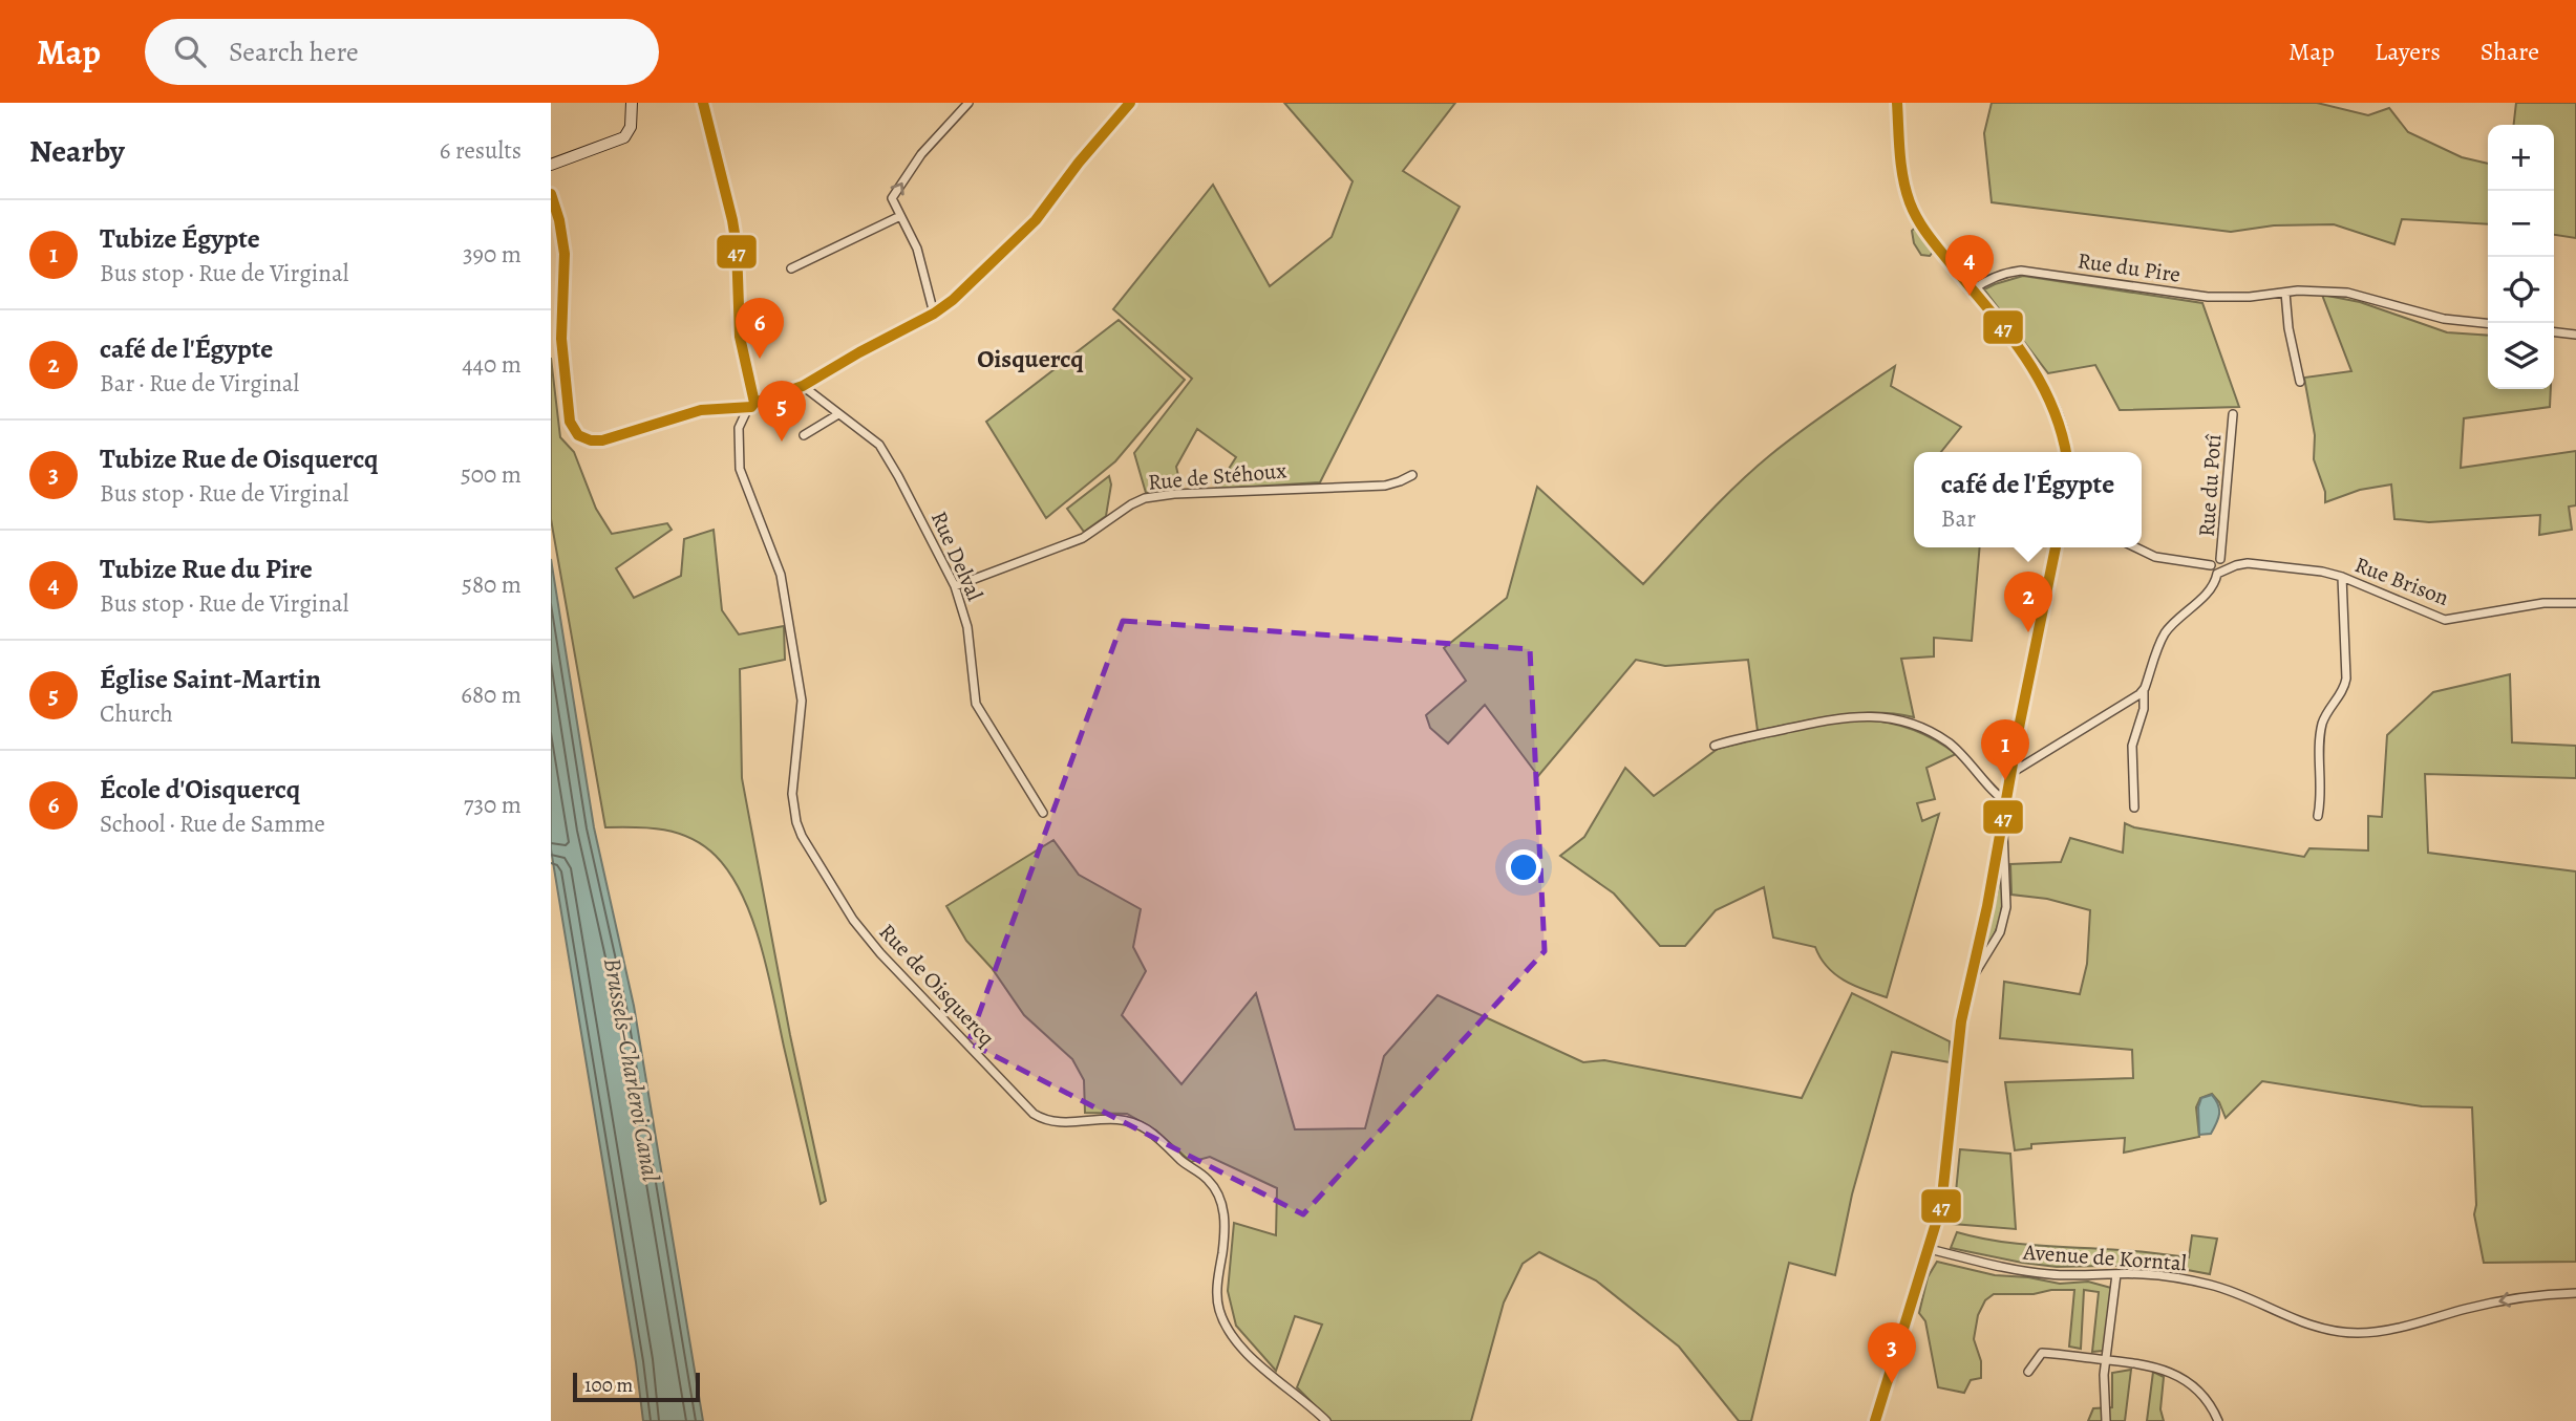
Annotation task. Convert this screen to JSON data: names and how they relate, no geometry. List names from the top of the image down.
{
  "streets": {
    "street": [
      "Rue du Pire",
      "Rue de Stéhoux",
      "Rue du Potî",
      "Rue Delval",
      "Rue Brison",
      "Rue de Oisquercq",
      "Avenue de Korntal"
    ]
  },
  "crossings": [
    ["Rue de Stéhoux", "Rue Delval"],
    ["Rue du Potî", "Rue Brison"]
  ],
  "one_way": ["Avenue de Korntal"],
  "districts": ["Oisquercq"],
  "water": ["Brussels–Charleroi Canal"],
  "lines": ["transit line 47"],
  "scale_bar": "100 m",
  "page": {
    "header": "Map",
    "search": "Search here",
    "nav": ["Map", "Layers", "Share"],
    "heading": ["Nearby", "6 results"],
    "map_buttons": ["+", "−"],
    "list": [
      {
        "mark": "1",
        "name": "Tubize Égypte",
        "note": "Bus stop · Rue de Virginal",
        "value": "390 m"
      },
      {
        "mark": "2",
        "name": "café de l'Égypte",
        "note": "Bar · Rue de Virginal",
        "value": "440 m"
      },
      {
        "mark": "3",
        "name": "Tubize Rue de Oisquercq",
        "note": "Bus stop · Rue de Virginal",
        "value": "500 m"
      },
      {
        "mark": "4",
        "name": "Tubize Rue du Pire",
        "note": "Bus stop · Rue de Virginal",
        "value": "580 m"
      },
      {
        "mark": "5",
        "name": "Église Saint-Martin",
        "note": "Church",
        "value": "680 m"
      },
      {
        "mark": "6",
        "name": "École d'Oisquercq",
        "note": "School · Rue de Samme",
        "value": "730 m"
      }
    ],
    "pins": [
      "4",
      "6",
      "5",
      "2",
      "1",
      "3"
    ],
    "popup": ["café de l'Égypte", "Bar"],
    "scale": "100 m"
  }
}
